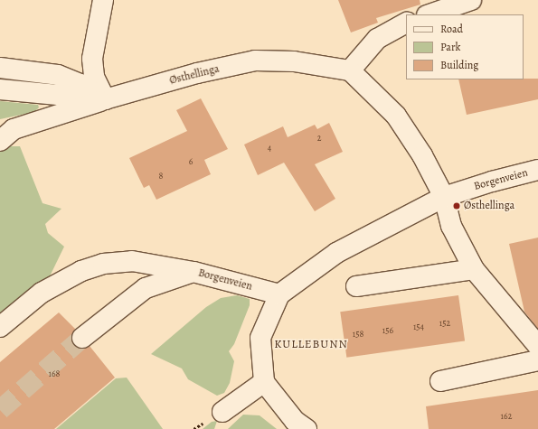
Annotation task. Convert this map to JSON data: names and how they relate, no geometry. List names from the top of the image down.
{
  "streets": {
    "street": ["Østhellinga", "Borgenveien"]
  },
  "districts": ["KULLEBUNN"],
  "places": ["Østhellinga"],
  "house_numbers": [
    "2",
    "4",
    "6",
    "8",
    "152",
    "154",
    "156",
    "158",
    "168",
    "162"
  ],
  "legend": ["Road", "Park", "Building"]
}
